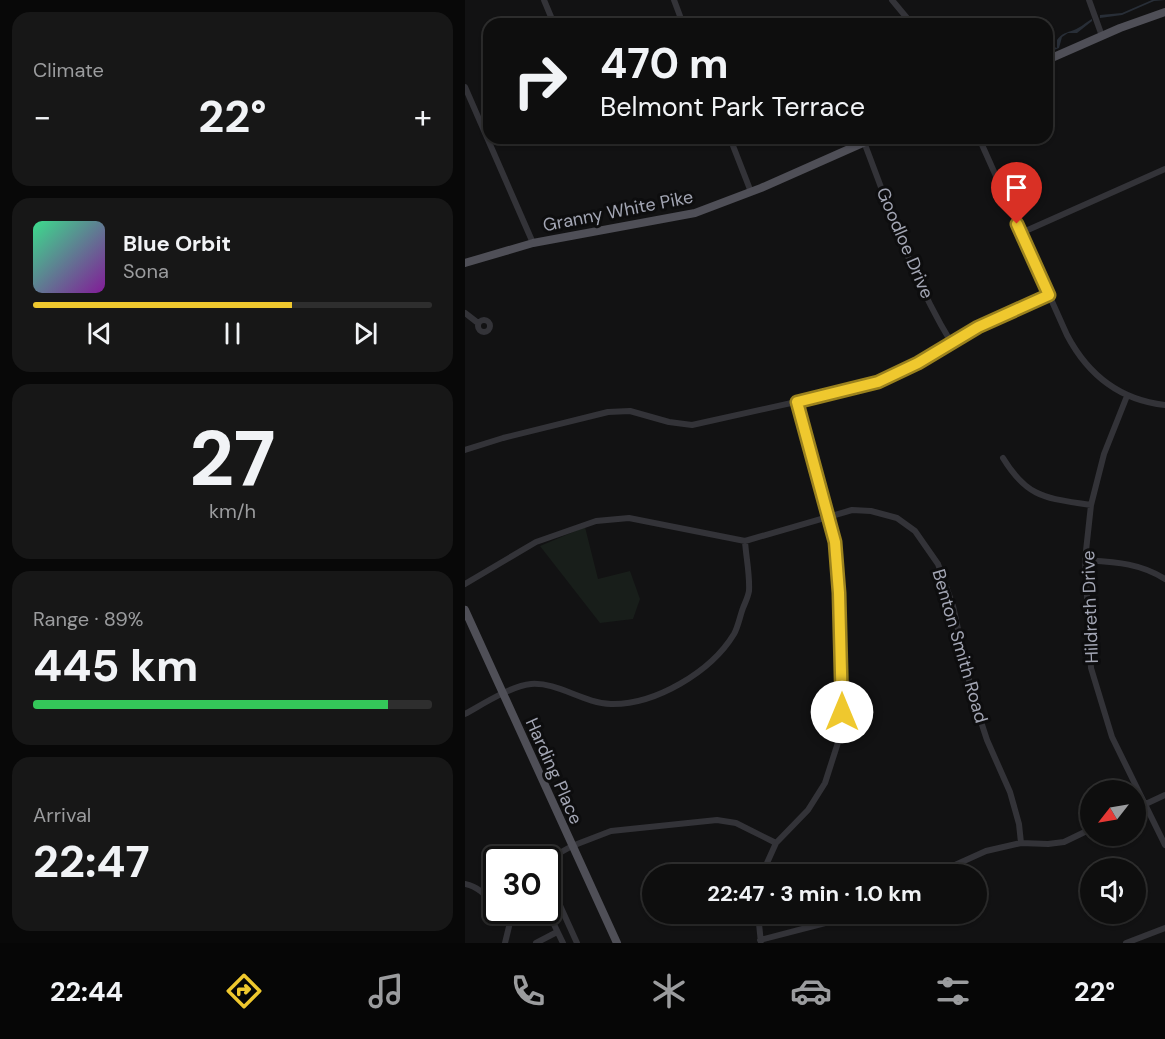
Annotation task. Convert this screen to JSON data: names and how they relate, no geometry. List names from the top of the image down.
{
  "streets": {
    "main road": ["Granny White Pike", "Harding Place"],
    "street": ["Goodloe Drive", "Hildreth Drive", "Benton Smith Road"]
  },
  "north": "bottom left",
  "page": {
    "tile": [
      "Climate",
      ["27", "km/h"],
      ["Range · 89%", "445 km"],
      ["Arrival", "22:47"]
    ],
    "turn": ["470 m", "Belmont Park Terrace"],
    "heat": ["−", "22°", "+"],
    "song": ["Blue Orbit", "Sona"],
    "limit": "30",
    "trip": "22:47 · 3 min · 1.0 km",
    "tabs": ["22:44", "22°"]
  }
}
